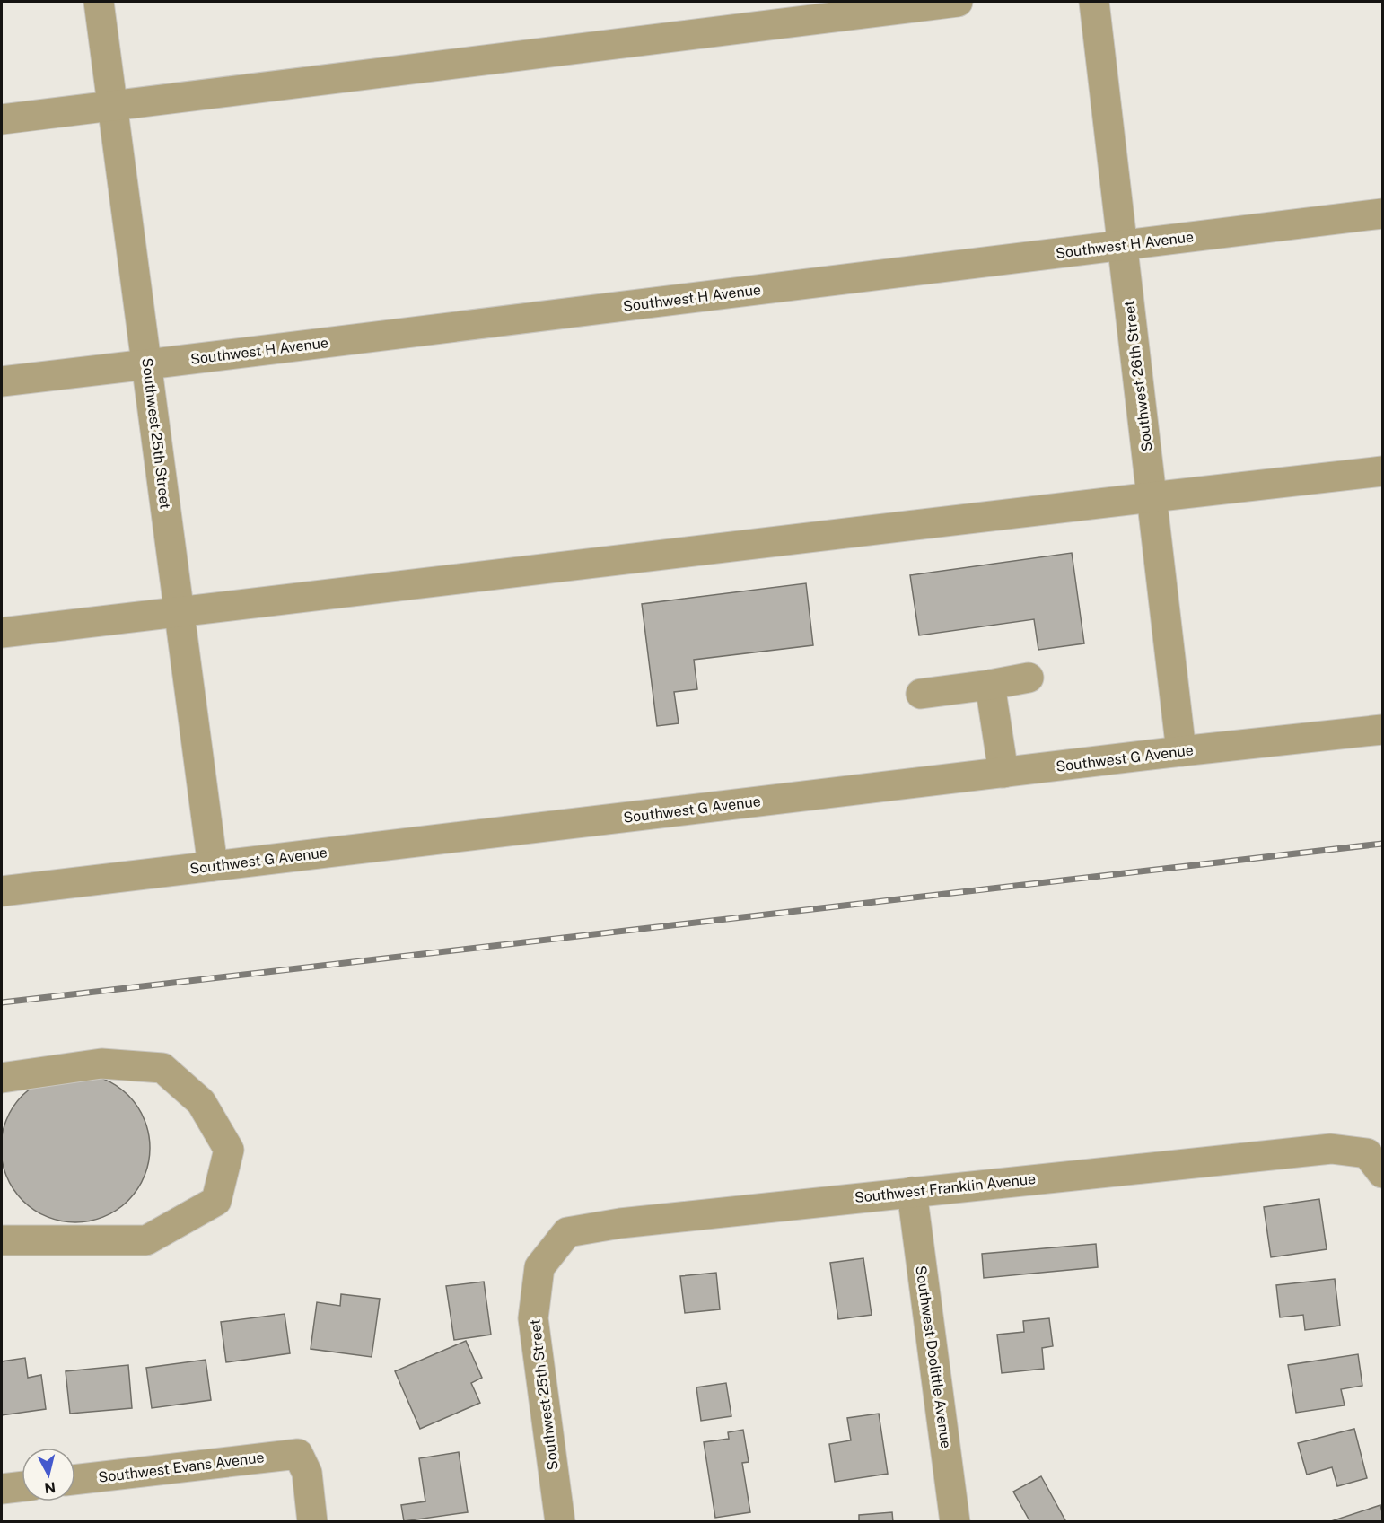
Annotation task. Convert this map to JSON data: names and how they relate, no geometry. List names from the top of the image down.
{
  "streets": {
    "street": [
      "Southwest H Avenue",
      "Southwest 26th Street",
      "Southwest 25th Street",
      "Southwest G Avenue",
      "Southwest Franklin Avenue",
      "Southwest Doolittle Avenue",
      "Southwest Evans Avenue"
    ]
  },
  "crossings": [
    ["Southwest H Avenue", "Southwest 26th Street"],
    ["Southwest H Avenue", "Southwest 25th Street"],
    ["Southwest 26th Street", "Southwest G Avenue"],
    ["Southwest 25th Street", "Southwest G Avenue"],
    ["Southwest 25th Street", "Southwest Franklin Avenue"],
    ["Southwest Franklin Avenue", "Southwest Doolittle Avenue"]
  ],
  "north": "bottom"
}
